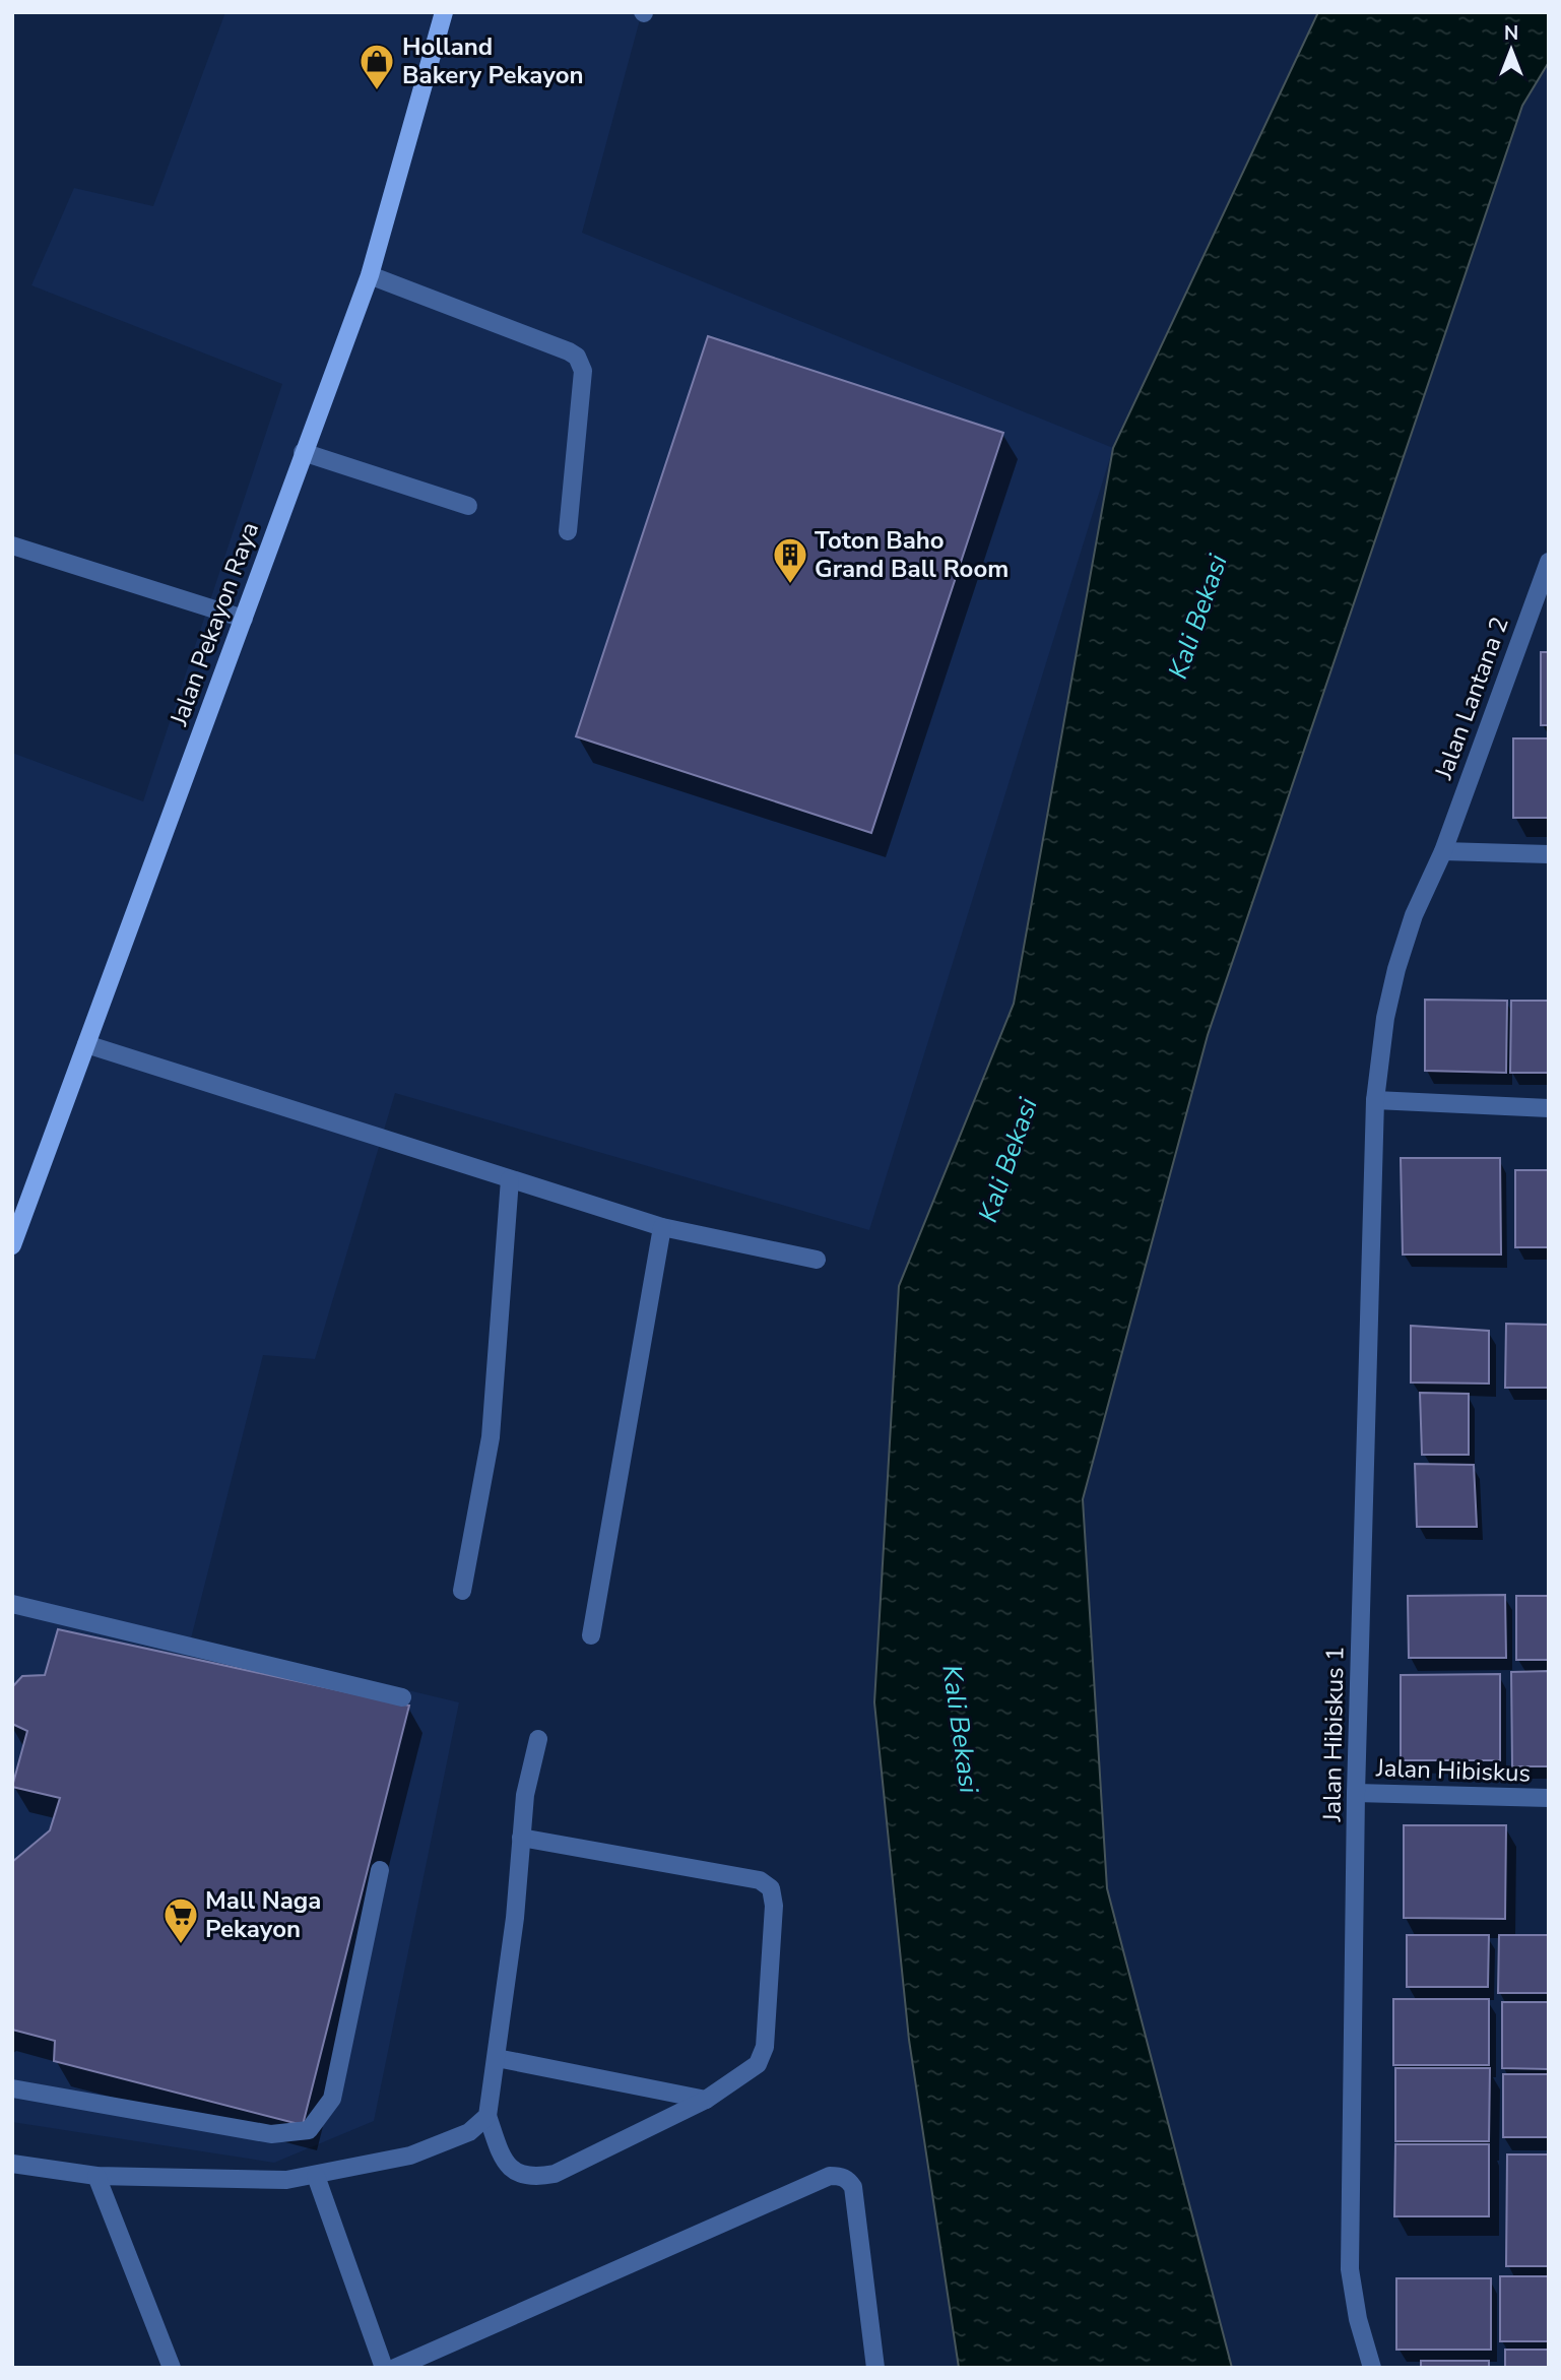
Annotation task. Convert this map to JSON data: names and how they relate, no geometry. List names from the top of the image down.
{
  "streets": {
    "main road": ["Jalan Pekayon Raya"],
    "street": ["Jalan Lantana 2", "Jalan Hibiskus 1", "Jalan Hibiskus"]
  },
  "crossings": [
    ["Jalan Lantana 2", "Jalan Hibiskus 1"],
    ["Jalan Hibiskus 1", "Jalan Hibiskus"]
  ],
  "water": ["Kali Bekasi"],
  "places": {
    "shop": ["Holland Bakery Pekayon"],
    "building": ["Toton Baho Grand Ball Room"],
    "supermarket": ["Mall Naga Pekayon"]
  },
  "north": "top"
}
